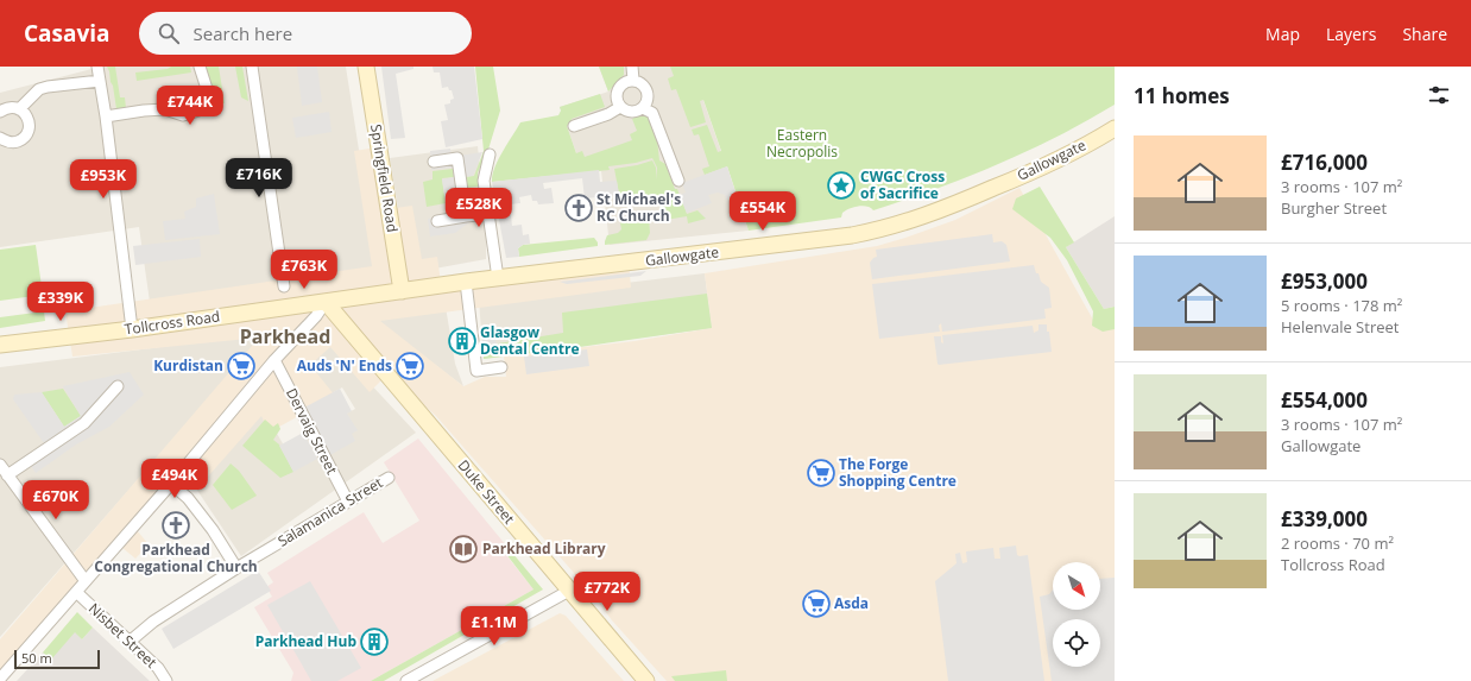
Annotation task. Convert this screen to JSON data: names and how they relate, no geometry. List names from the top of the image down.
{
  "streets": {
    "street": [
      "Gallowgate",
      "Springfield Road",
      "Tollcross Road",
      "Dervaig Street",
      "Duke Street",
      "Salamanica Street",
      "Nisbet Street"
    ]
  },
  "crossings": [
    ["Gallowgate", "Springfield Road"],
    ["Gallowgate", "Tollcross Road"],
    ["Gallowgate", "Duke Street"],
    ["Dervaig Street", "Salamanica Street"],
    ["Salamanica Street", "Nisbet Street"]
  ],
  "districts": ["Parkhead"],
  "parks": ["Eastern Necropolis"],
  "places": {
    "place": ["CWGC Cross of Sacrifice"],
    "church": ["St Michael's RC Church", "Parkhead Congregational Church"],
    "building": ["Glasgow Dental Centre", "Parkhead Hub"],
    "supermarket": [
      "Kurdistan",
      "Auds 'N' Ends",
      "The Forge Shopping Centre",
      "Asda"
    ],
    "library": ["Parkhead Library"]
  },
  "scale_bar": "50 m",
  "north": "bottom right",
  "page": {
    "header": "Casavia",
    "search": "Search here",
    "nav": ["Map", "Layers", "Share"],
    "heading": "11 homes",
    "price": [
      "£744K",
      "£716K",
      "£953K",
      "£528K",
      "£554K",
      "£763K",
      "£339K",
      "£494K",
      "£670K",
      "£772K",
      "£1.1M"
    ],
    "list": [
      {
        "name": "£716,000",
        "note": "3 rooms · 107 m² · Burgher Street"
      },
      {
        "name": "£953,000",
        "note": "5 rooms · 178 m² · Helenvale Street"
      },
      {
        "name": "£554,000",
        "note": "3 rooms · 107 m² · Gallowgate"
      },
      {
        "name": "£339,000",
        "note": "2 rooms · 70 m² · Tollcross Road"
      }
    ],
    "scale": "50 m"
  }
}
